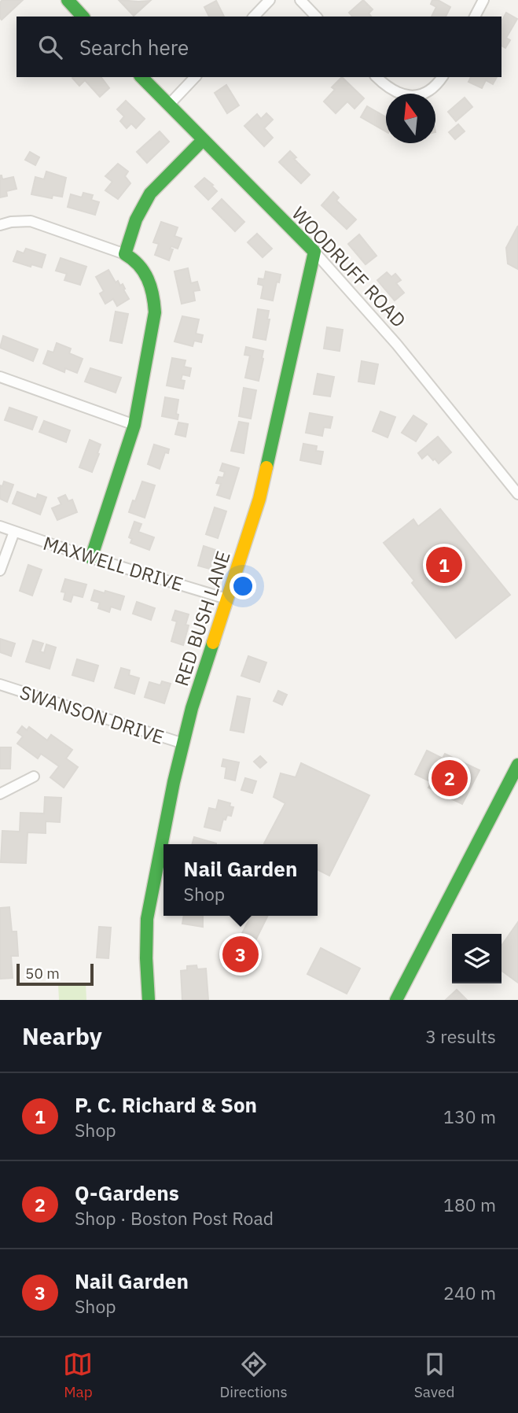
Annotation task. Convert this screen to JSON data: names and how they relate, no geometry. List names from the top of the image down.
{
  "streets": {
    "street": [
      "WOODRUFF ROAD",
      "MAXWELL DRIVE",
      "RED BUSH LANE",
      "SWANSON DRIVE"
    ]
  },
  "crossings": [
    ["WOODRUFF ROAD", "RED BUSH LANE"],
    ["MAXWELL DRIVE", "RED BUSH LANE"],
    ["RED BUSH LANE", "SWANSON DRIVE"]
  ],
  "scale_bar": "50 m",
  "north": "top",
  "page": {
    "search": "Search here",
    "pins": ["1", "2", "3"],
    "popup": ["Nail Garden", "Shop"],
    "scale": "50 m",
    "heading": ["Nearby", "3 results"],
    "list": [
      {
        "mark": "1",
        "name": "P. C. Richard & Son",
        "note": "Shop",
        "value": "130 m"
      },
      {
        "mark": "2",
        "name": "Q-Gardens",
        "note": "Shop · Boston Post Road",
        "value": "180 m"
      },
      {
        "mark": "3",
        "name": "Nail Garden",
        "note": "Shop",
        "value": "240 m"
      }
    ],
    "nav": ["Map", "Directions", "Saved"]
  }
}
